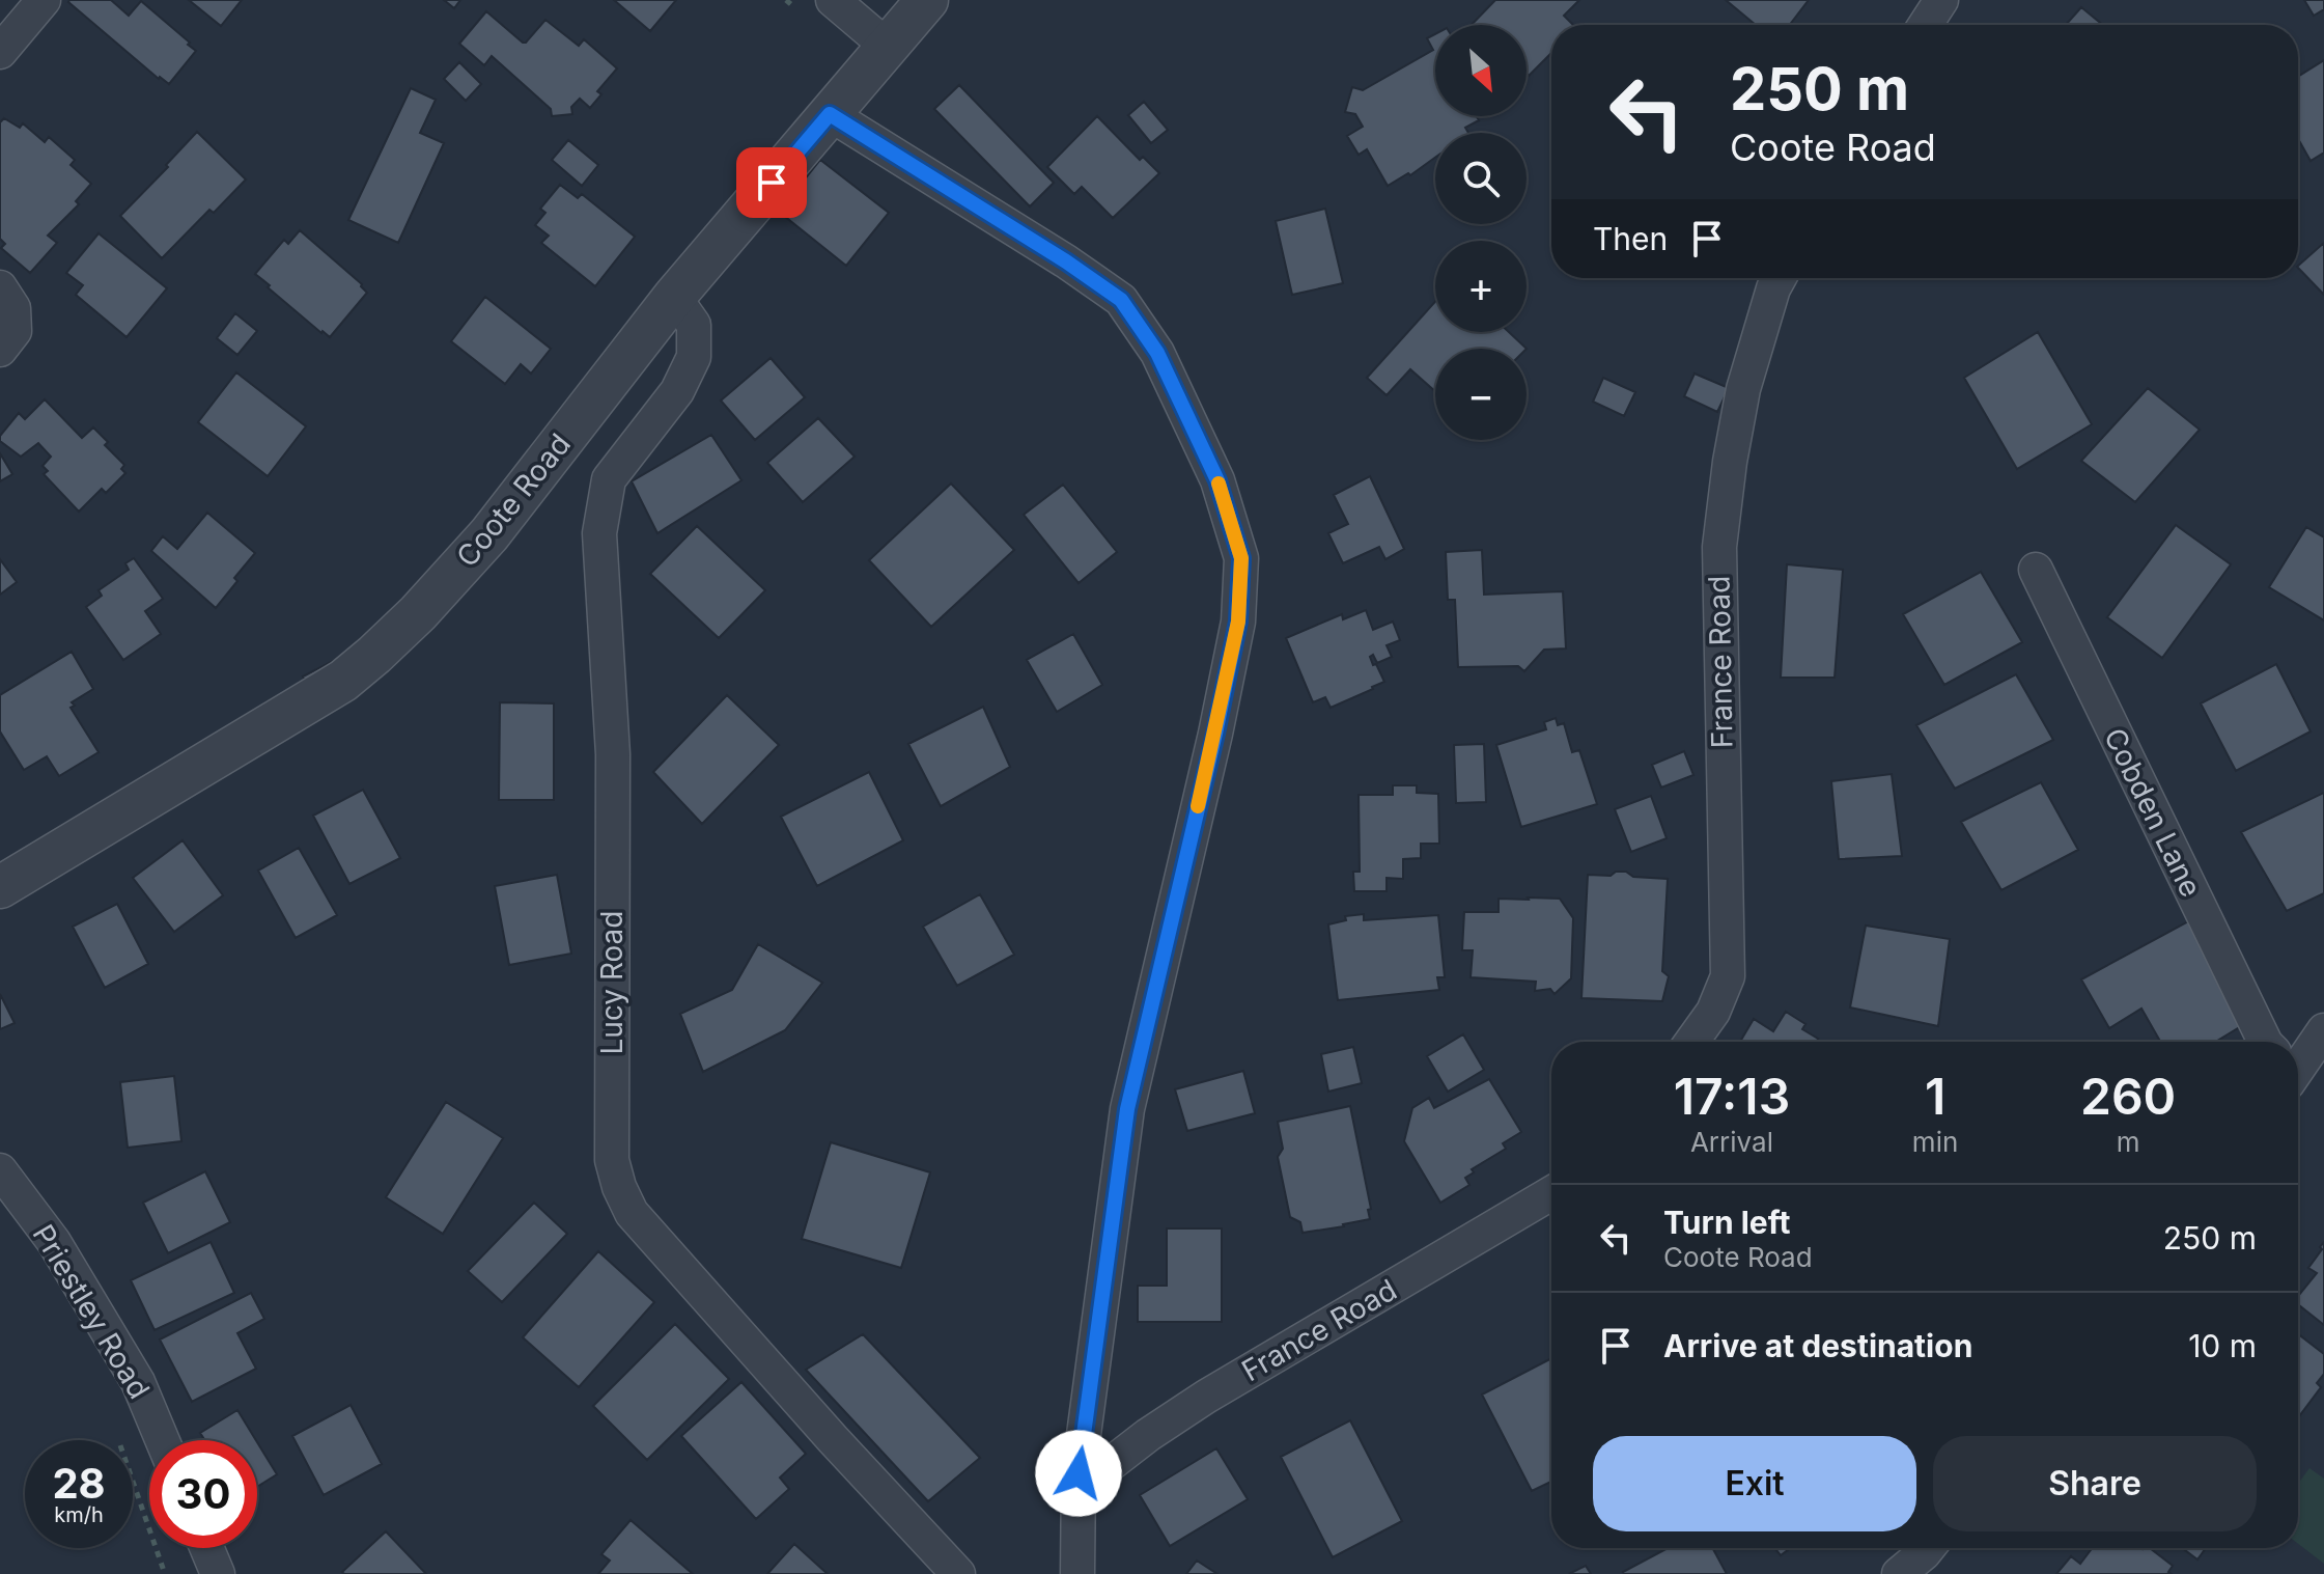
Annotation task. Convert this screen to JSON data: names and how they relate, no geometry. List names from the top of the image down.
{
  "streets": {
    "street": [
      "Coote Road",
      "France Road",
      "Cobden Lane",
      "Lucy Road",
      "Priestley Road"
    ]
  },
  "crossings": [
    ["Coote Road", "Lucy Road"]
  ],
  "north": "bottom right",
  "page": {
    "map_buttons": ["+", "−"],
    "turn": ["250 m", "Coote Road"],
    "then": "Then",
    "eta": [
      "17:13",
      "Arrival",
      "1",
      "min",
      "260",
      "m"
    ],
    "list": [
      {
        "name": "Turn left",
        "note": "Coote Road",
        "value": "250 m"
      },
      {
        "name": "Arrive at destination",
        "value": "10 m"
      }
    ],
    "buttons": ["Exit", "Share"],
    "speed": "28 km/h",
    "limit": "30"
  }
}
